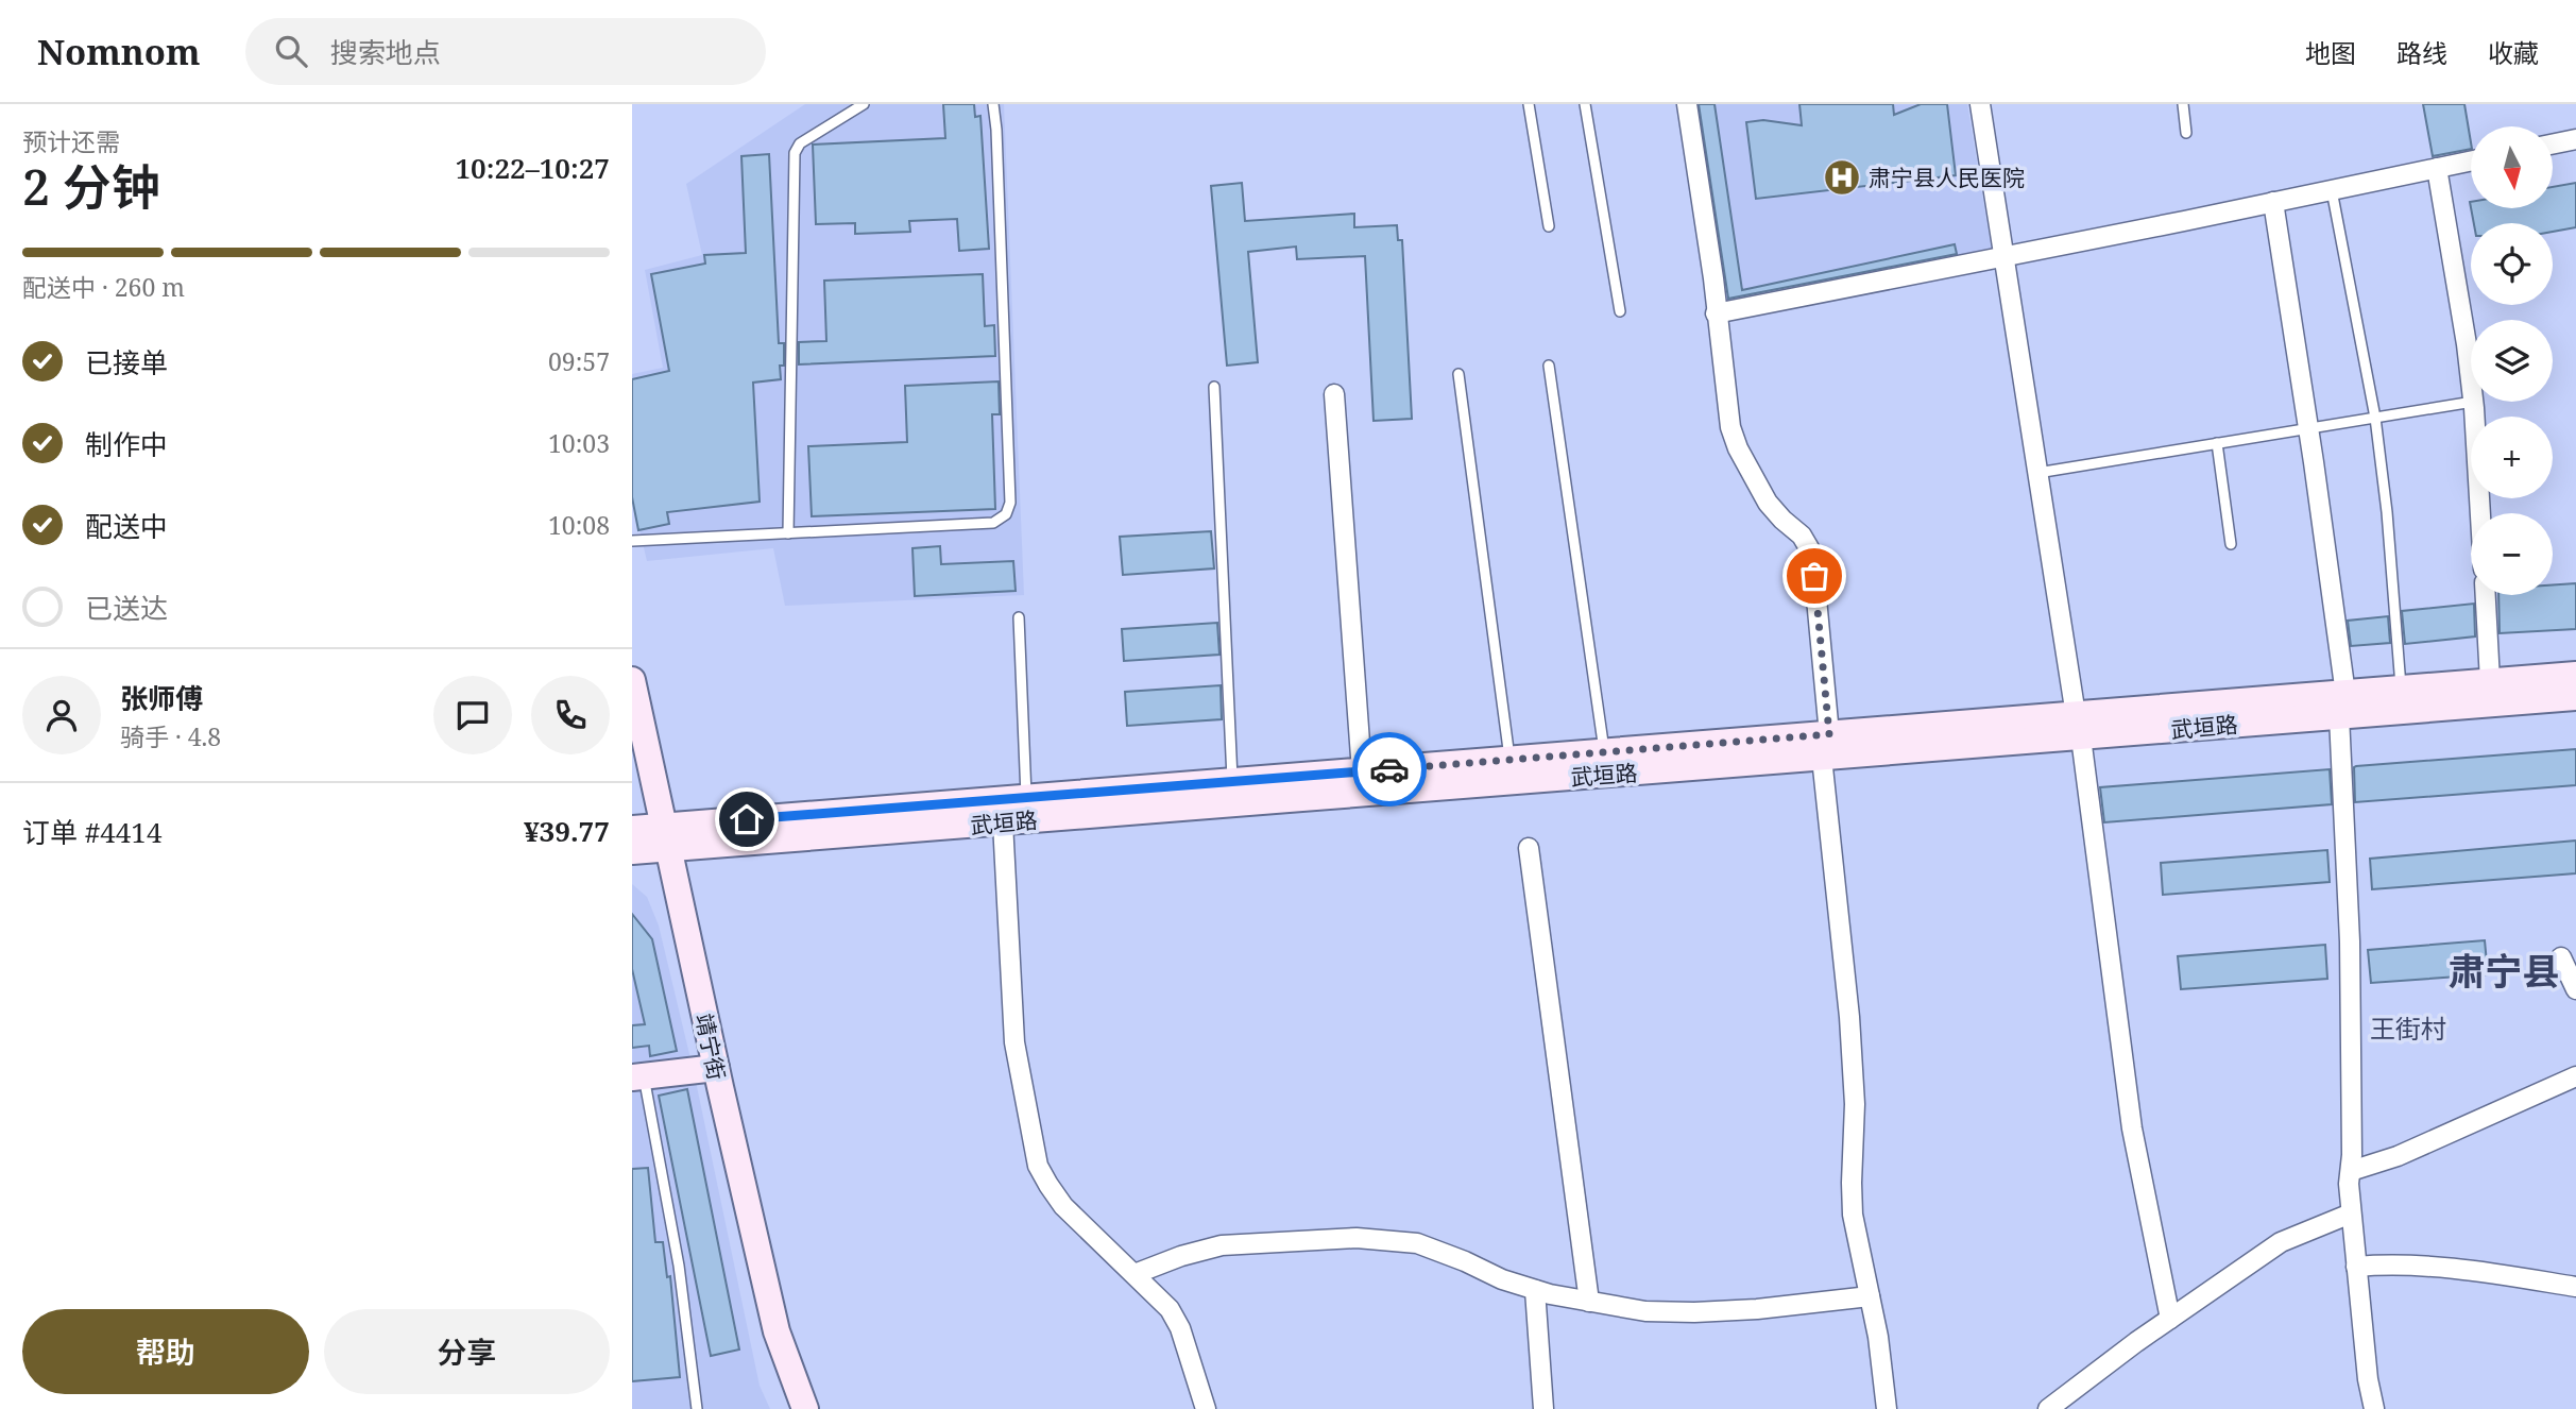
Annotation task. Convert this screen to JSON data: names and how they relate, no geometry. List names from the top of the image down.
{
  "streets": {
    "main road": ["武垣路", "靖宁街"]
  },
  "crossings": [
    ["武垣路", "靖宁街"]
  ],
  "districts": ["肃宁县", "王街村"],
  "places": {
    "hospital": ["肃宁县人民医院"]
  },
  "north": "bottom",
  "page": {
    "header": "Nomnom",
    "search": "搜索地点",
    "nav": ["地图", "路线", "收藏"],
    "heading": ["2 分钟", "预计还需", "10:22–10:27"],
    "panel": [
      "张师傅",
      "骑手 · 4.8",
      "订单 #4414",
      "¥39.77"
    ],
    "map_buttons": ["+", "−"],
    "bar": "配送中 · 260 m",
    "list": [
      ["已接单", "09:57"],
      ["制作中", "10:03"],
      ["配送中", "10:08"],
      "已送达"
    ],
    "buttons": ["帮助", "分享"]
  }
}
